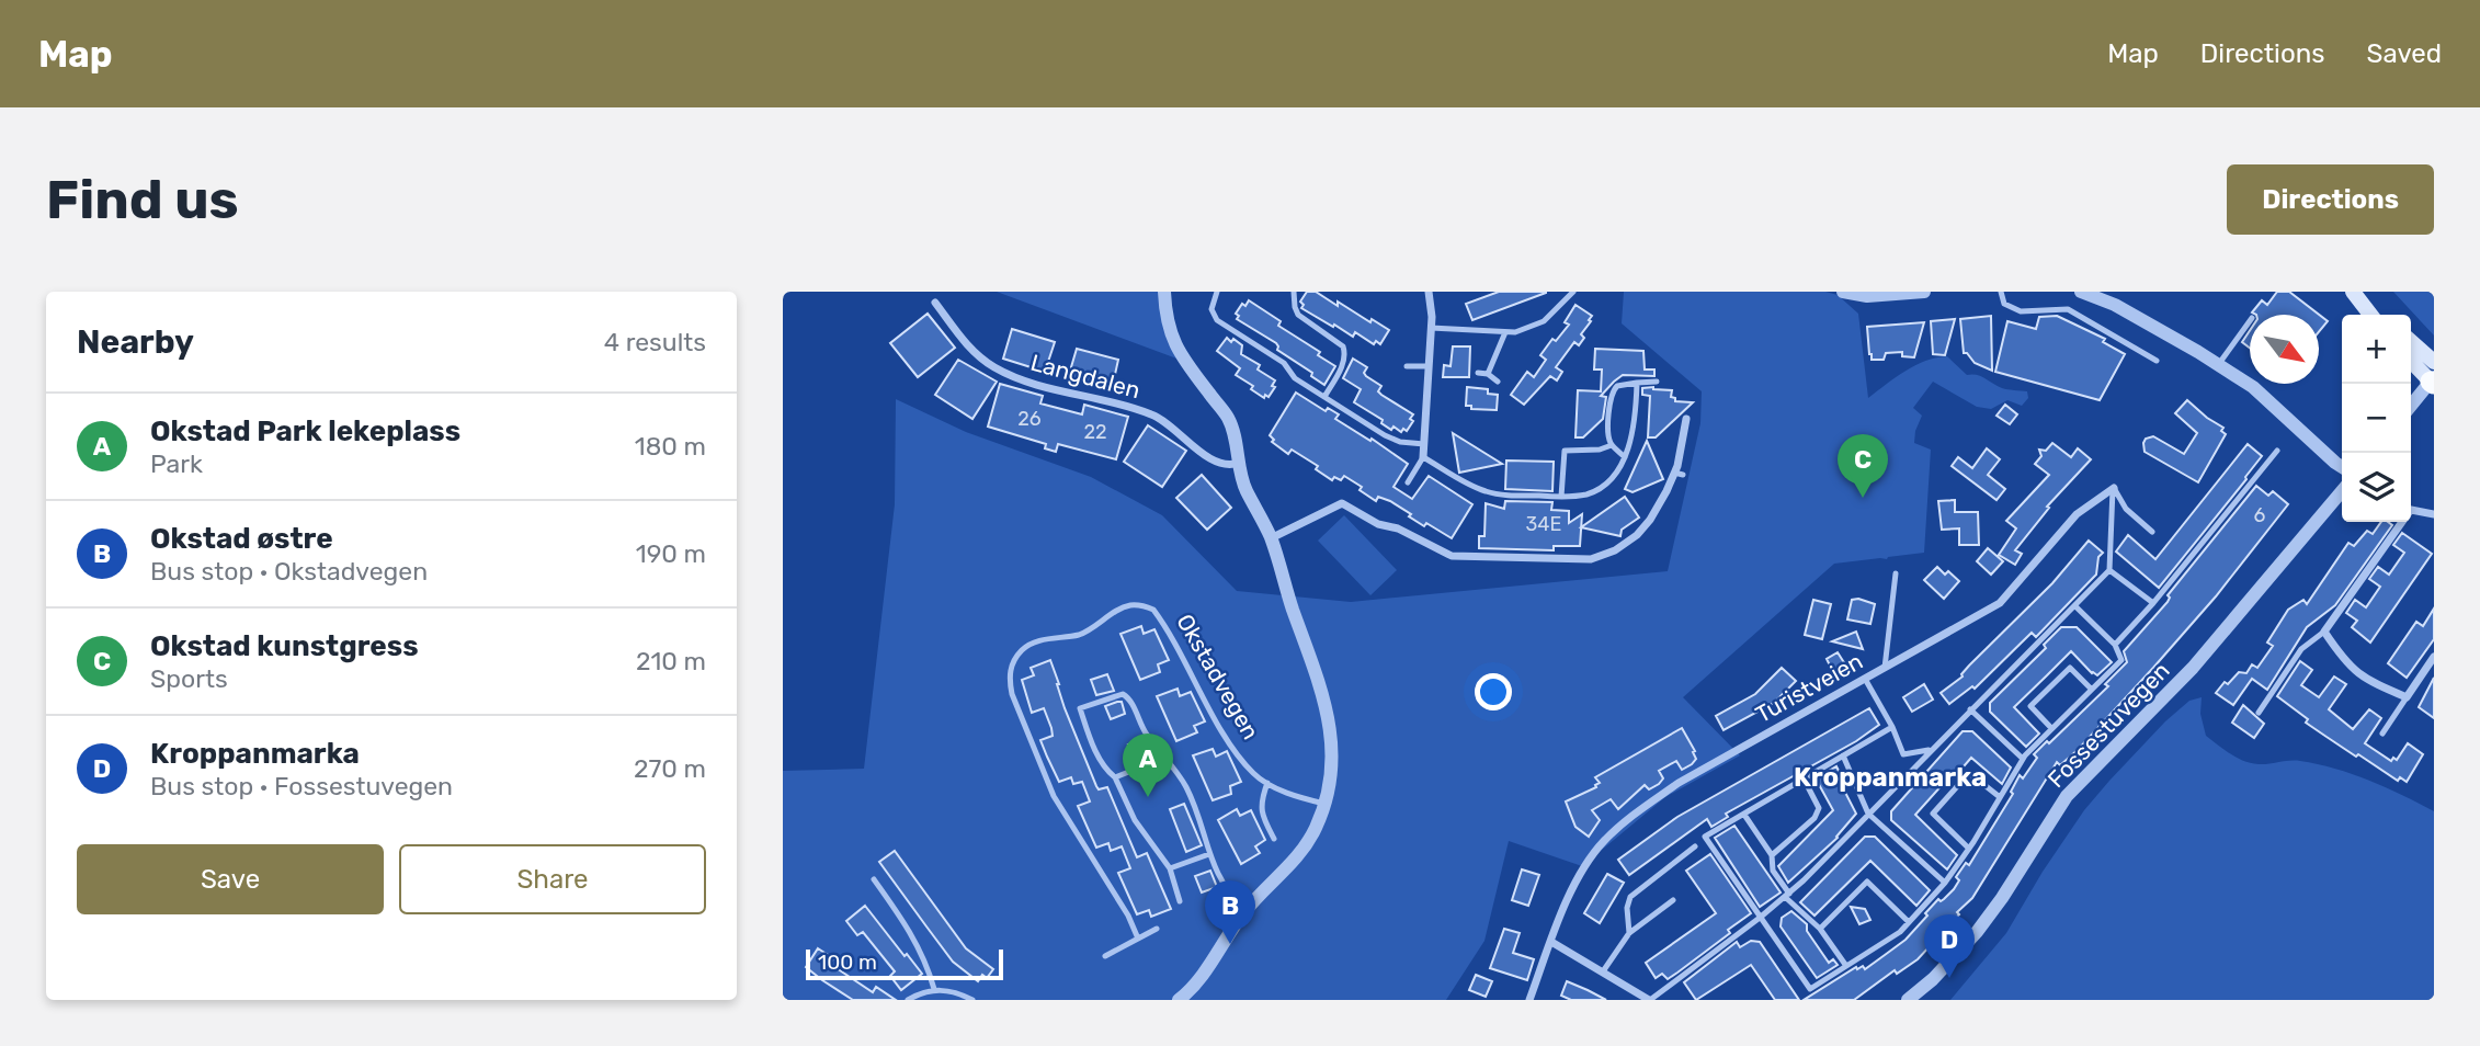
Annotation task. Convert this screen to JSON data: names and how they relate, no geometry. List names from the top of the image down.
{
  "streets": {
    "street": ["Langdalen", "Turistveien", "Fossestuvegen"],
    "lane": ["Okstadvegen"]
  },
  "districts": ["Kroppanmarka"],
  "house_numbers": [
    "26",
    "22",
    "6",
    "34E"
  ],
  "scale_bar": "100 m",
  "north": "bottom right",
  "page": {
    "header": "Map",
    "nav": ["Map", "Directions", "Saved"],
    "buttons": [
      "Directions",
      ["Save", "Share"]
    ],
    "title": "Find us",
    "heading": ["Nearby", "4 results"],
    "map_buttons": ["+", "−"],
    "list": [
      {
        "mark": "A",
        "name": "Okstad Park lekeplass",
        "note": "Park",
        "value": "180 m"
      },
      {
        "mark": "B",
        "name": "Okstad østre",
        "note": "Bus stop · Okstadvegen",
        "value": "190 m"
      },
      {
        "mark": "C",
        "name": "Okstad kunstgress",
        "note": "Sports",
        "value": "210 m"
      },
      {
        "mark": "D",
        "name": "Kroppanmarka",
        "note": "Bus stop · Fossestuvegen",
        "value": "270 m"
      }
    ],
    "pins": [
      "C",
      "A",
      "B",
      "D"
    ],
    "scale": "100 m"
  }
}
